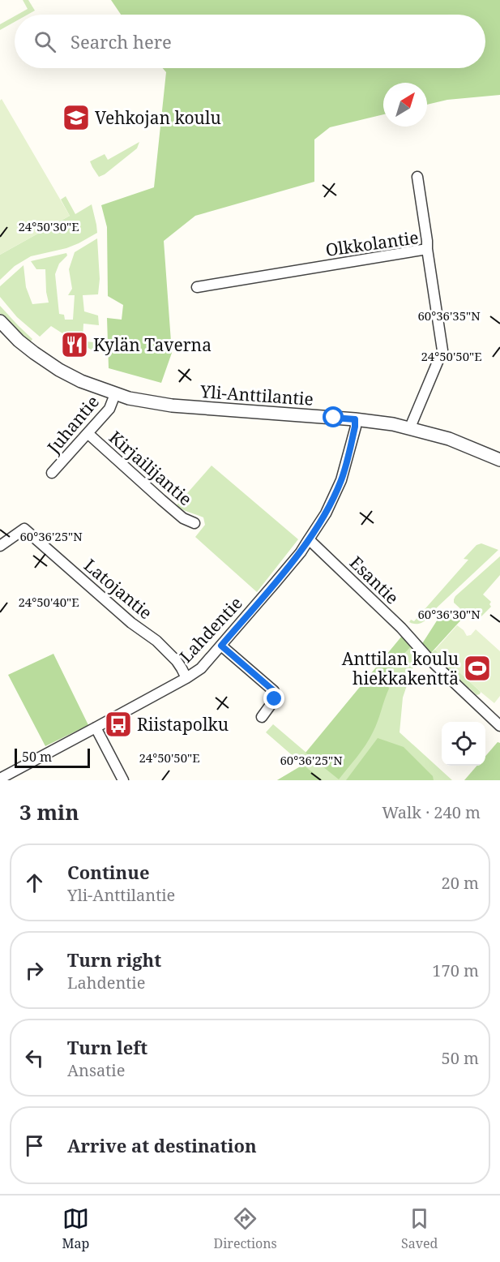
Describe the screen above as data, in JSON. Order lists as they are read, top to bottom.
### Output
{
  "streets": {
    "street": [
      "Olkkolantie",
      "Yli-Anttilantie",
      "Juhantie",
      "Kirjailijantie",
      "Esantie",
      "Latojantie",
      "Lahdentie"
    ]
  },
  "crossings": [
    ["Olkkolantie", "Yli-Anttilantie"],
    ["Yli-Anttilantie", "Juhantie"],
    ["Yli-Anttilantie", "Lahdentie"],
    ["Juhantie", "Kirjailijantie"],
    ["Esantie", "Lahdentie"],
    ["Latojantie", "Lahdentie"]
  ],
  "places": {
    "school or university": ["Vehkojan koulu"],
    "restaurant": ["Kylän Taverna"],
    "sports": ["Anttilan koulu hiekkakenttä"],
    "bus stop": ["Riistapolku"]
  },
  "scale_bar": "50 m",
  "north": "top right",
  "page": {
    "search": "Search here",
    "scale": "50 m",
    "heading": ["3 min", "Walk · 240 m"],
    "list": [
      ["Continue", "Yli-Anttilantie", "20 m"],
      ["Turn right", "Lahdentie", "170 m"],
      ["Turn left", "Ansatie", "50 m"],
      "Arrive at destination"
    ],
    "nav": ["Map", "Directions", "Saved"]
  },
  "coordinates": [
    "24°50'30\"E",
    "60°36'35\"N",
    "24°50'50\"E",
    "60°36'25\"N",
    "24°50'40\"E",
    "60°36'30\"N"
  ]
}
